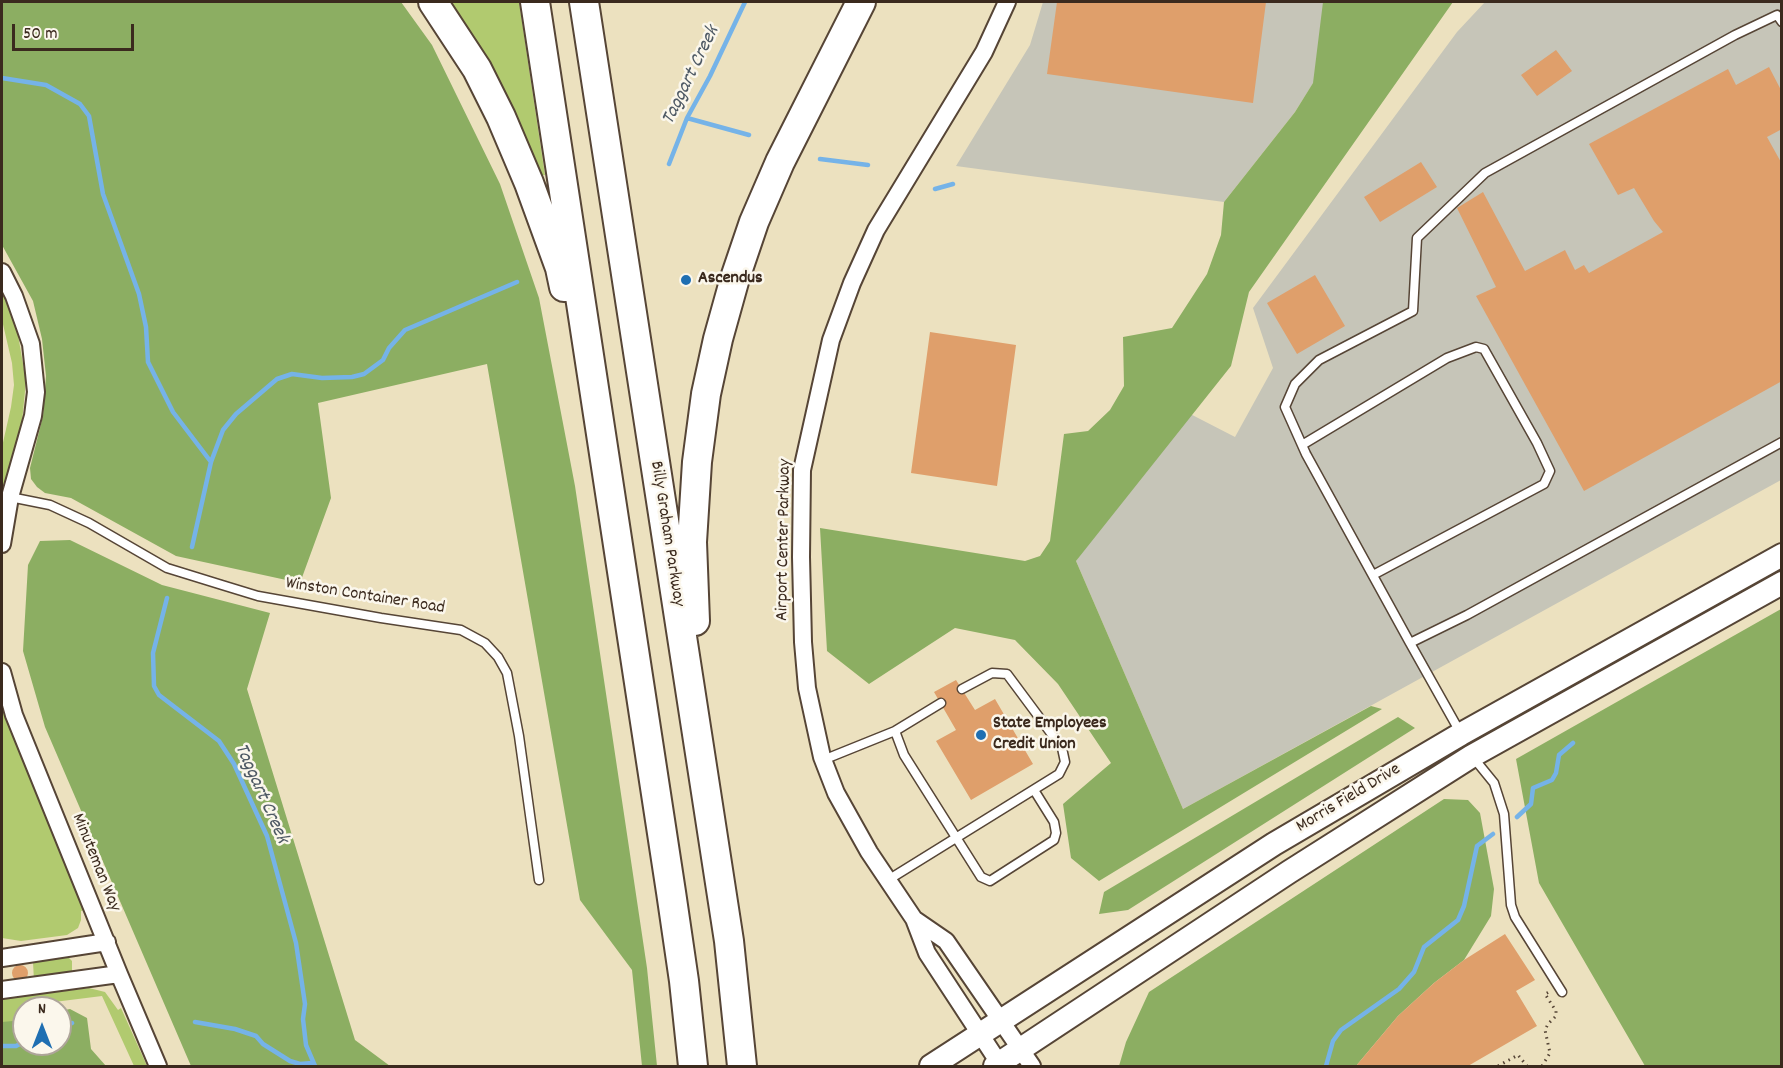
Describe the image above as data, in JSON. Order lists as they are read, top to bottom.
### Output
{
  "streets": {
    "highway": ["Billy Graham Parkway"],
    "street": ["Airport Center Parkway", "Morris Field Drive", "Minuteman Way"],
    "lane": ["Winston Container Road"]
  },
  "crossings": [
    ["Airport Center Parkway", "Morris Field Drive"]
  ],
  "water": ["Taggart Creek"],
  "places": ["Ascendus", "State Employees Credit Union"],
  "scale_bar": "50 m",
  "north": "top"
}
